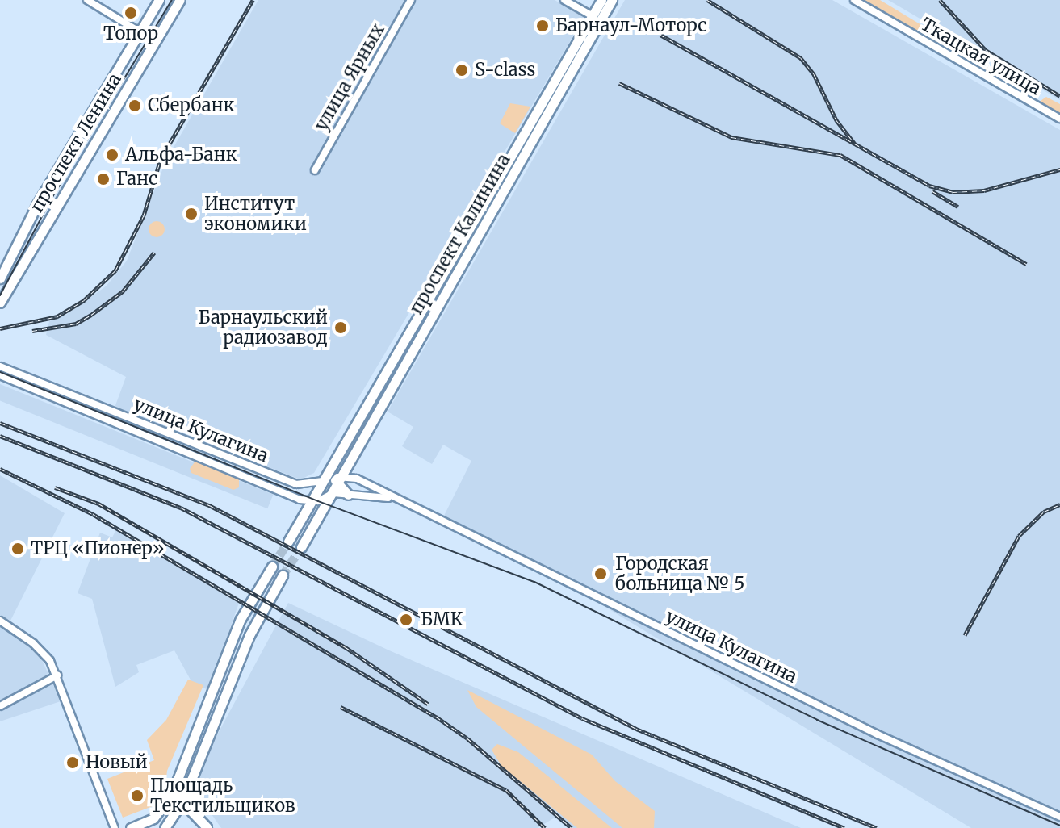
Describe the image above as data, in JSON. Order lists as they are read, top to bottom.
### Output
{
  "streets": {
    "main road": ["проспект Ленина", "проспект Калинина"],
    "street": ["Ткацкая улица", "улица Ярных", "улица Кулагина"]
  },
  "crossings": [
    ["проспект Калинина", "улица Кулагина"]
  ],
  "places": [
    "Топор",
    "Барнаул-Моторс",
    "S-class",
    "Сбербанк",
    "Альфа-Банк",
    "Ганс",
    "Институт экономики",
    "Барнаульский радиозавод",
    "ТРЦ «Пионер»",
    "Городская больница № 5",
    "БМК",
    "Новый",
    "Площадь Текстильщиков"
  ]
}
